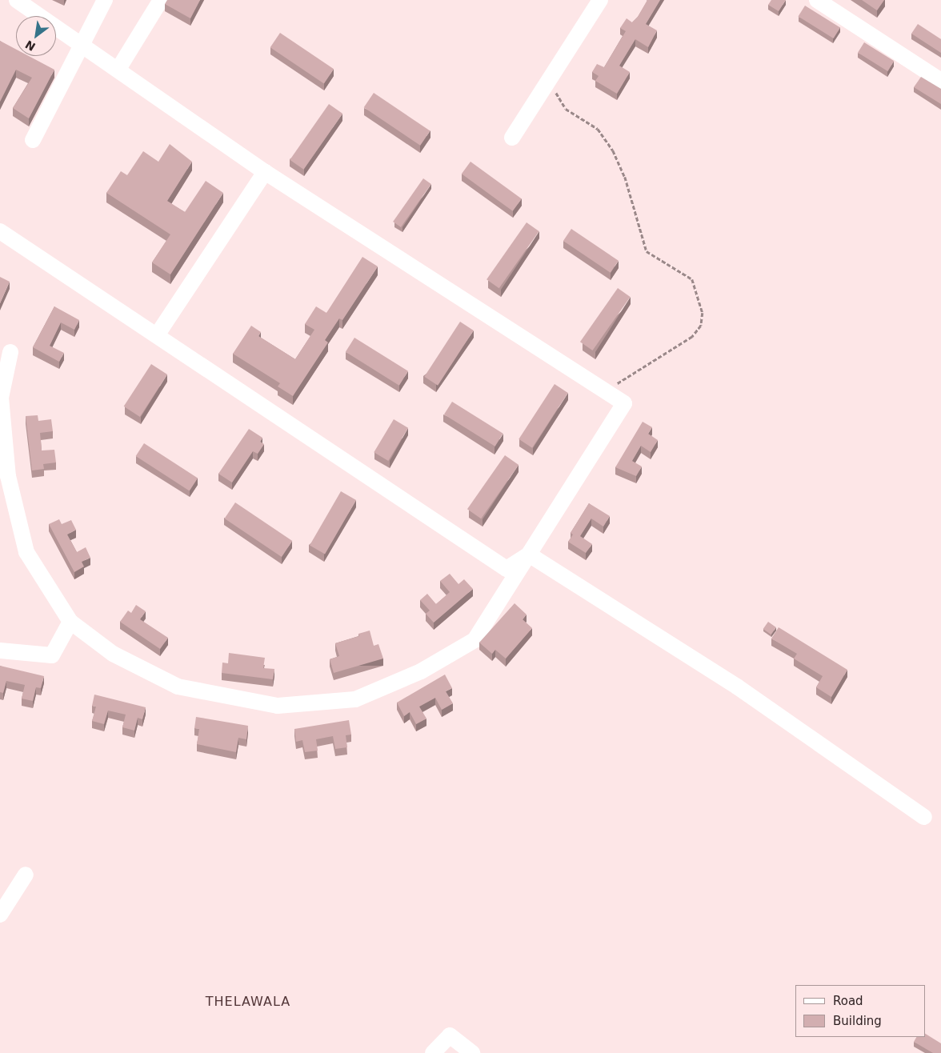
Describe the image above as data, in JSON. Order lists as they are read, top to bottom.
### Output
{
  "districts": ["THELAWALA"],
  "legend": ["Road", "Building"],
  "north": "bottom left"
}
